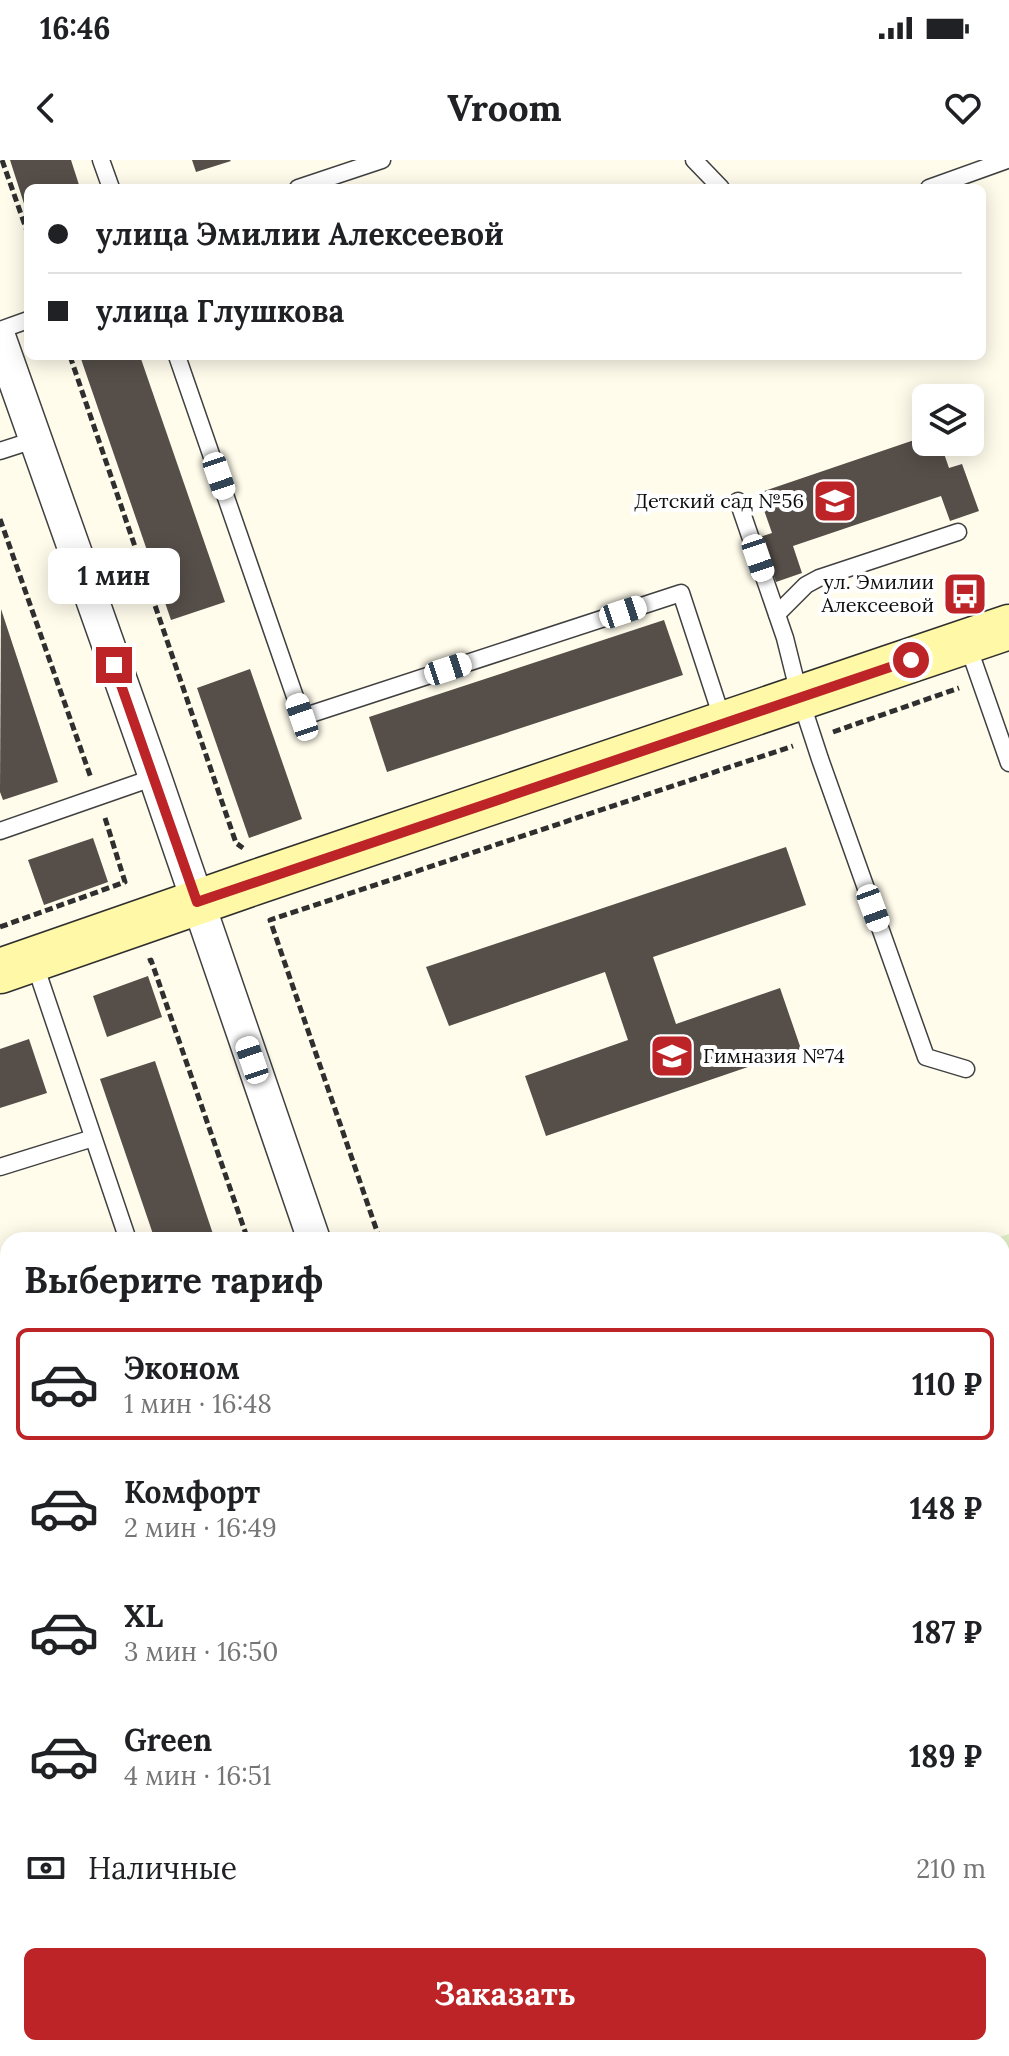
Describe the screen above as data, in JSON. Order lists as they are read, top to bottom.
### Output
{
  "places": {
    "school or university": ["Детский сад №56", "Гимназия №74"],
    "bus stop": ["ул. Эмилии Алексеевой"]
  },
  "page": {
    "status": "16:46",
    "header": "Vroom",
    "banner": ["улица Эмилии Алексеевой", "улица Глушкова"],
    "bubble": "1 мин",
    "heading": "Выберите тариф",
    "list": [
      {
        "name": "Эконом",
        "note": "1 мин · 16:48",
        "value": "110 ₽"
      },
      {
        "name": "Комфорт",
        "note": "2 мин · 16:49",
        "value": "148 ₽"
      },
      {
        "name": "XL",
        "note": "3 мин · 16:50",
        "value": "187 ₽"
      },
      {
        "name": "Green",
        "note": "4 мин · 16:51",
        "value": "189 ₽"
      }
    ],
    "pay": ["Наличные", "210 m"],
    "buttons": "Заказать"
  }
}
